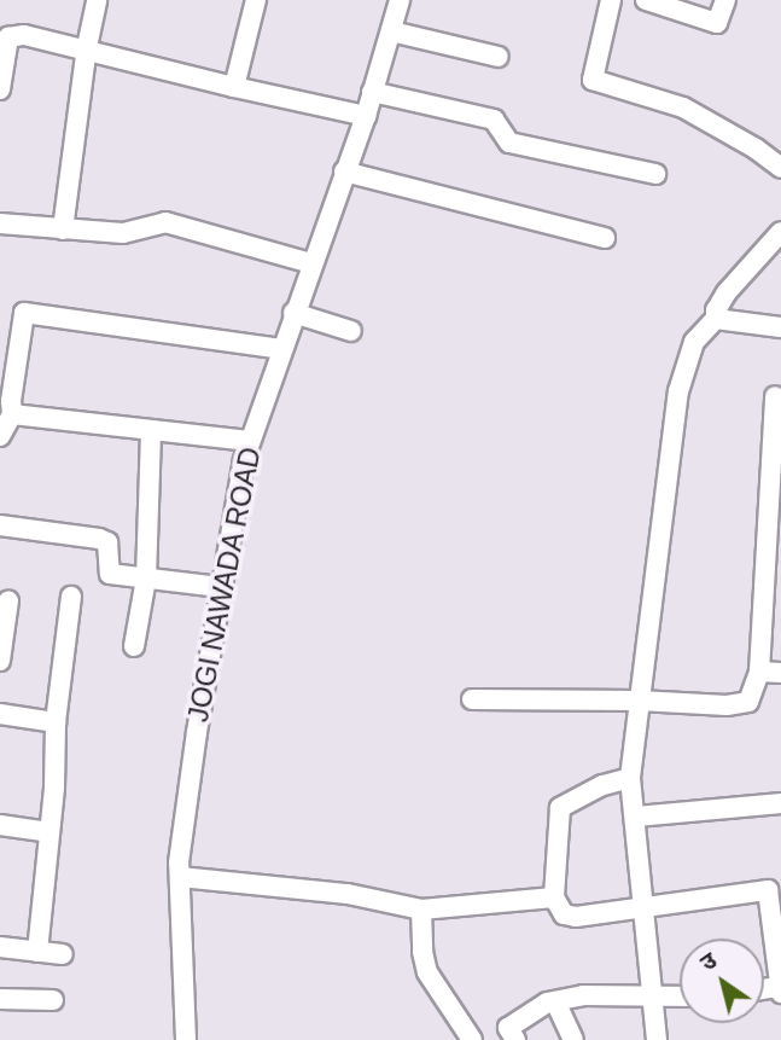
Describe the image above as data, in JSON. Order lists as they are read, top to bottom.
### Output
{
  "streets": {
    "street": ["JOGI NAWADA ROAD"]
  },
  "north": "top left"
}
